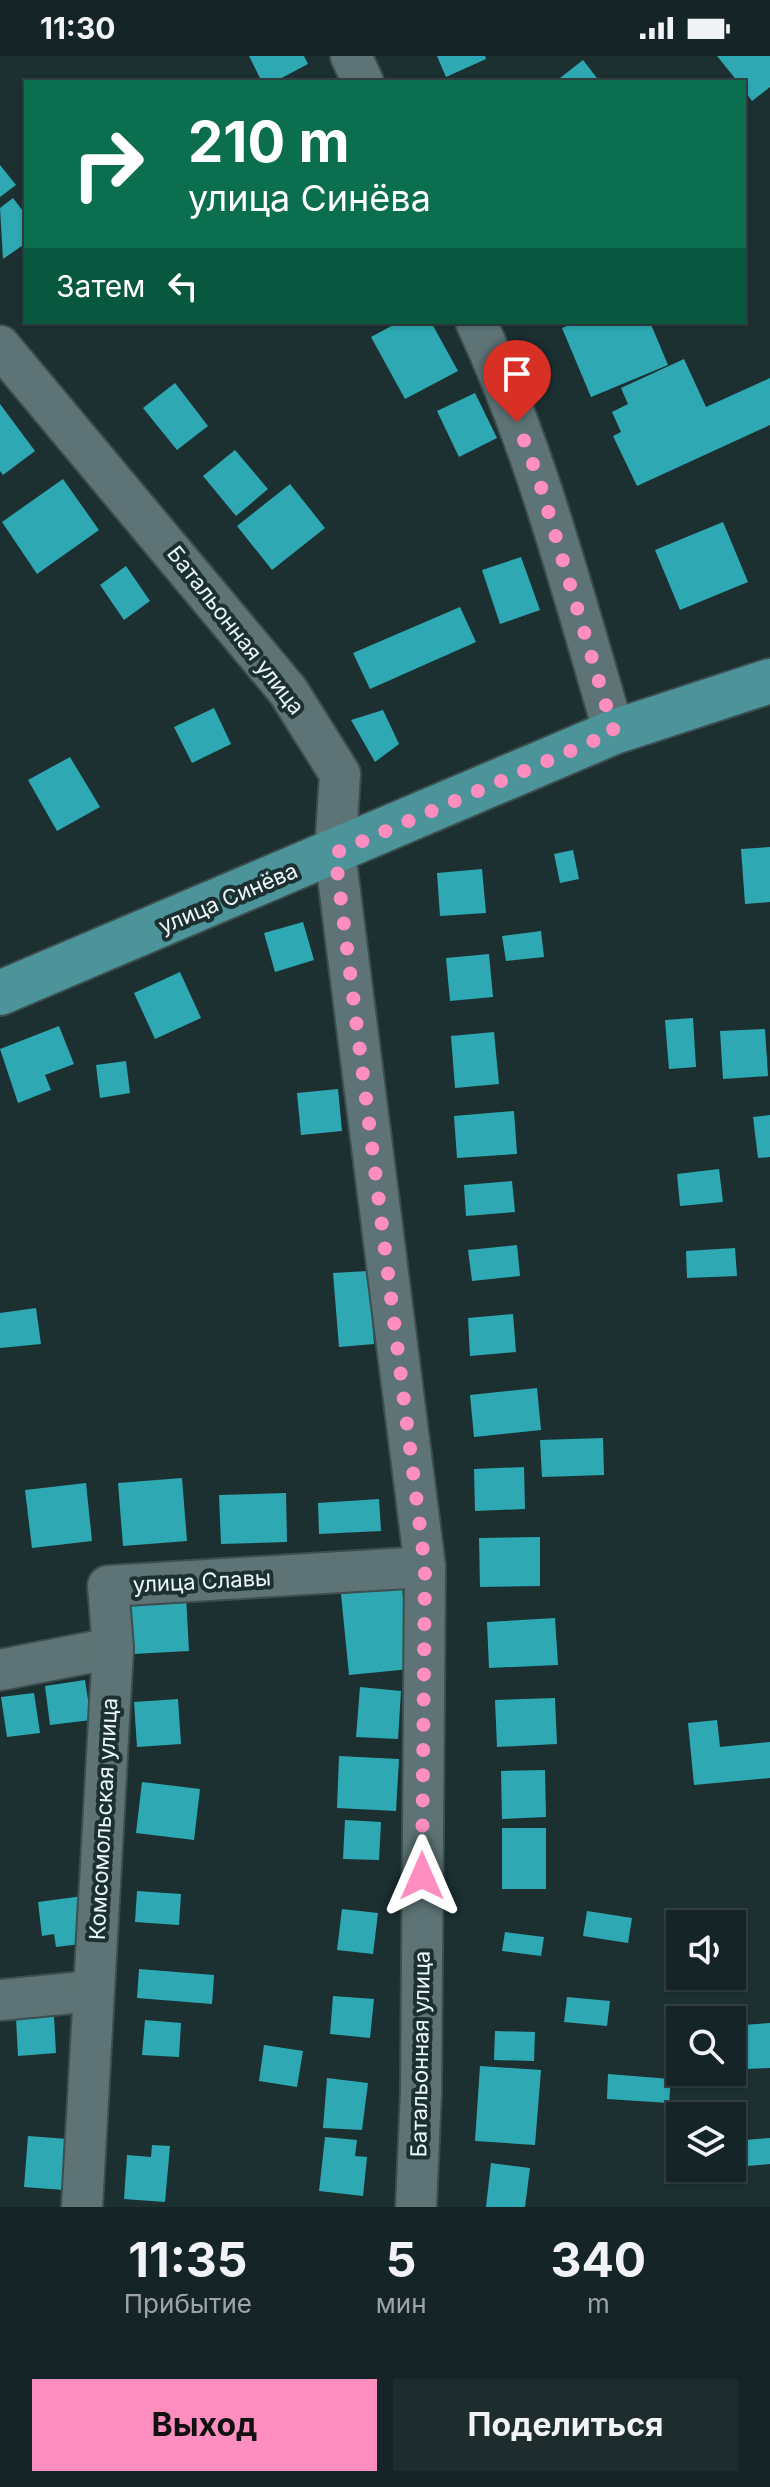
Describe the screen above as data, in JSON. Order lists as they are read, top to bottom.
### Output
{
  "streets": {
    "main road": ["улица Синёва"],
    "street": ["Батальонная улица", "улица Славы", "Комсомольская улица"]
  },
  "crossings": [
    ["Батальонная улица", "улица Синёва"],
    ["Батальонная улица", "улица Славы"],
    ["улица Славы", "Комсомольская улица"]
  ],
  "page": {
    "status": "11:30",
    "turn": ["210 m", "улица Синёва"],
    "then": "Затем",
    "eta": [
      "11:35",
      "Прибытие",
      "5",
      "мин",
      "340",
      "m"
    ],
    "buttons": ["Выход", "Поделиться"]
  }
}
